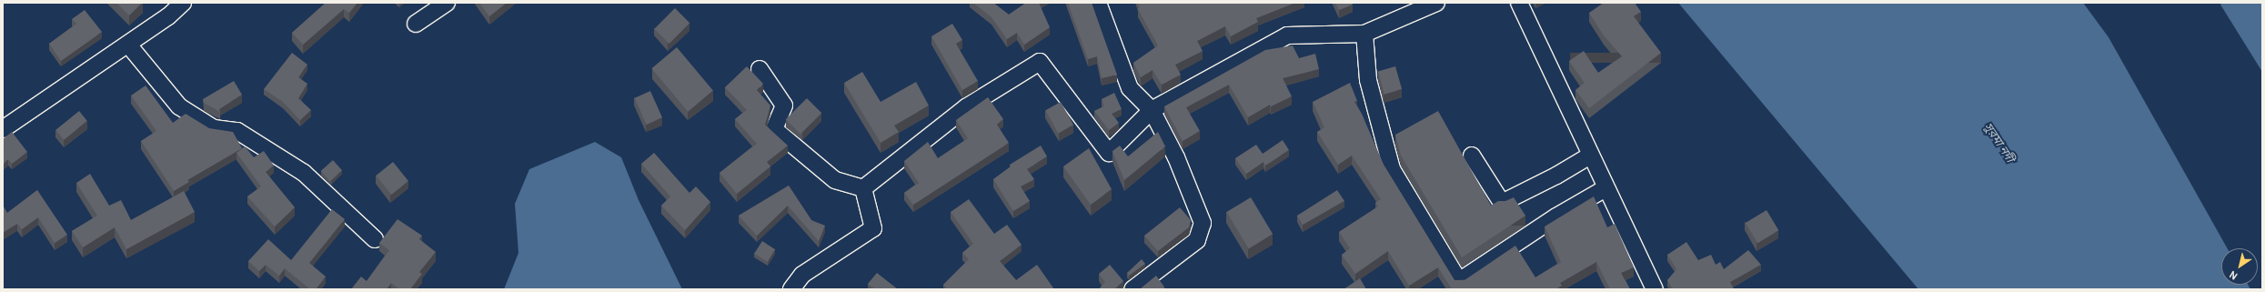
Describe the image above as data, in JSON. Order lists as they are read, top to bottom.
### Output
{
  "water": ["সুরমা নদী"],
  "north": "bottom left"
}
